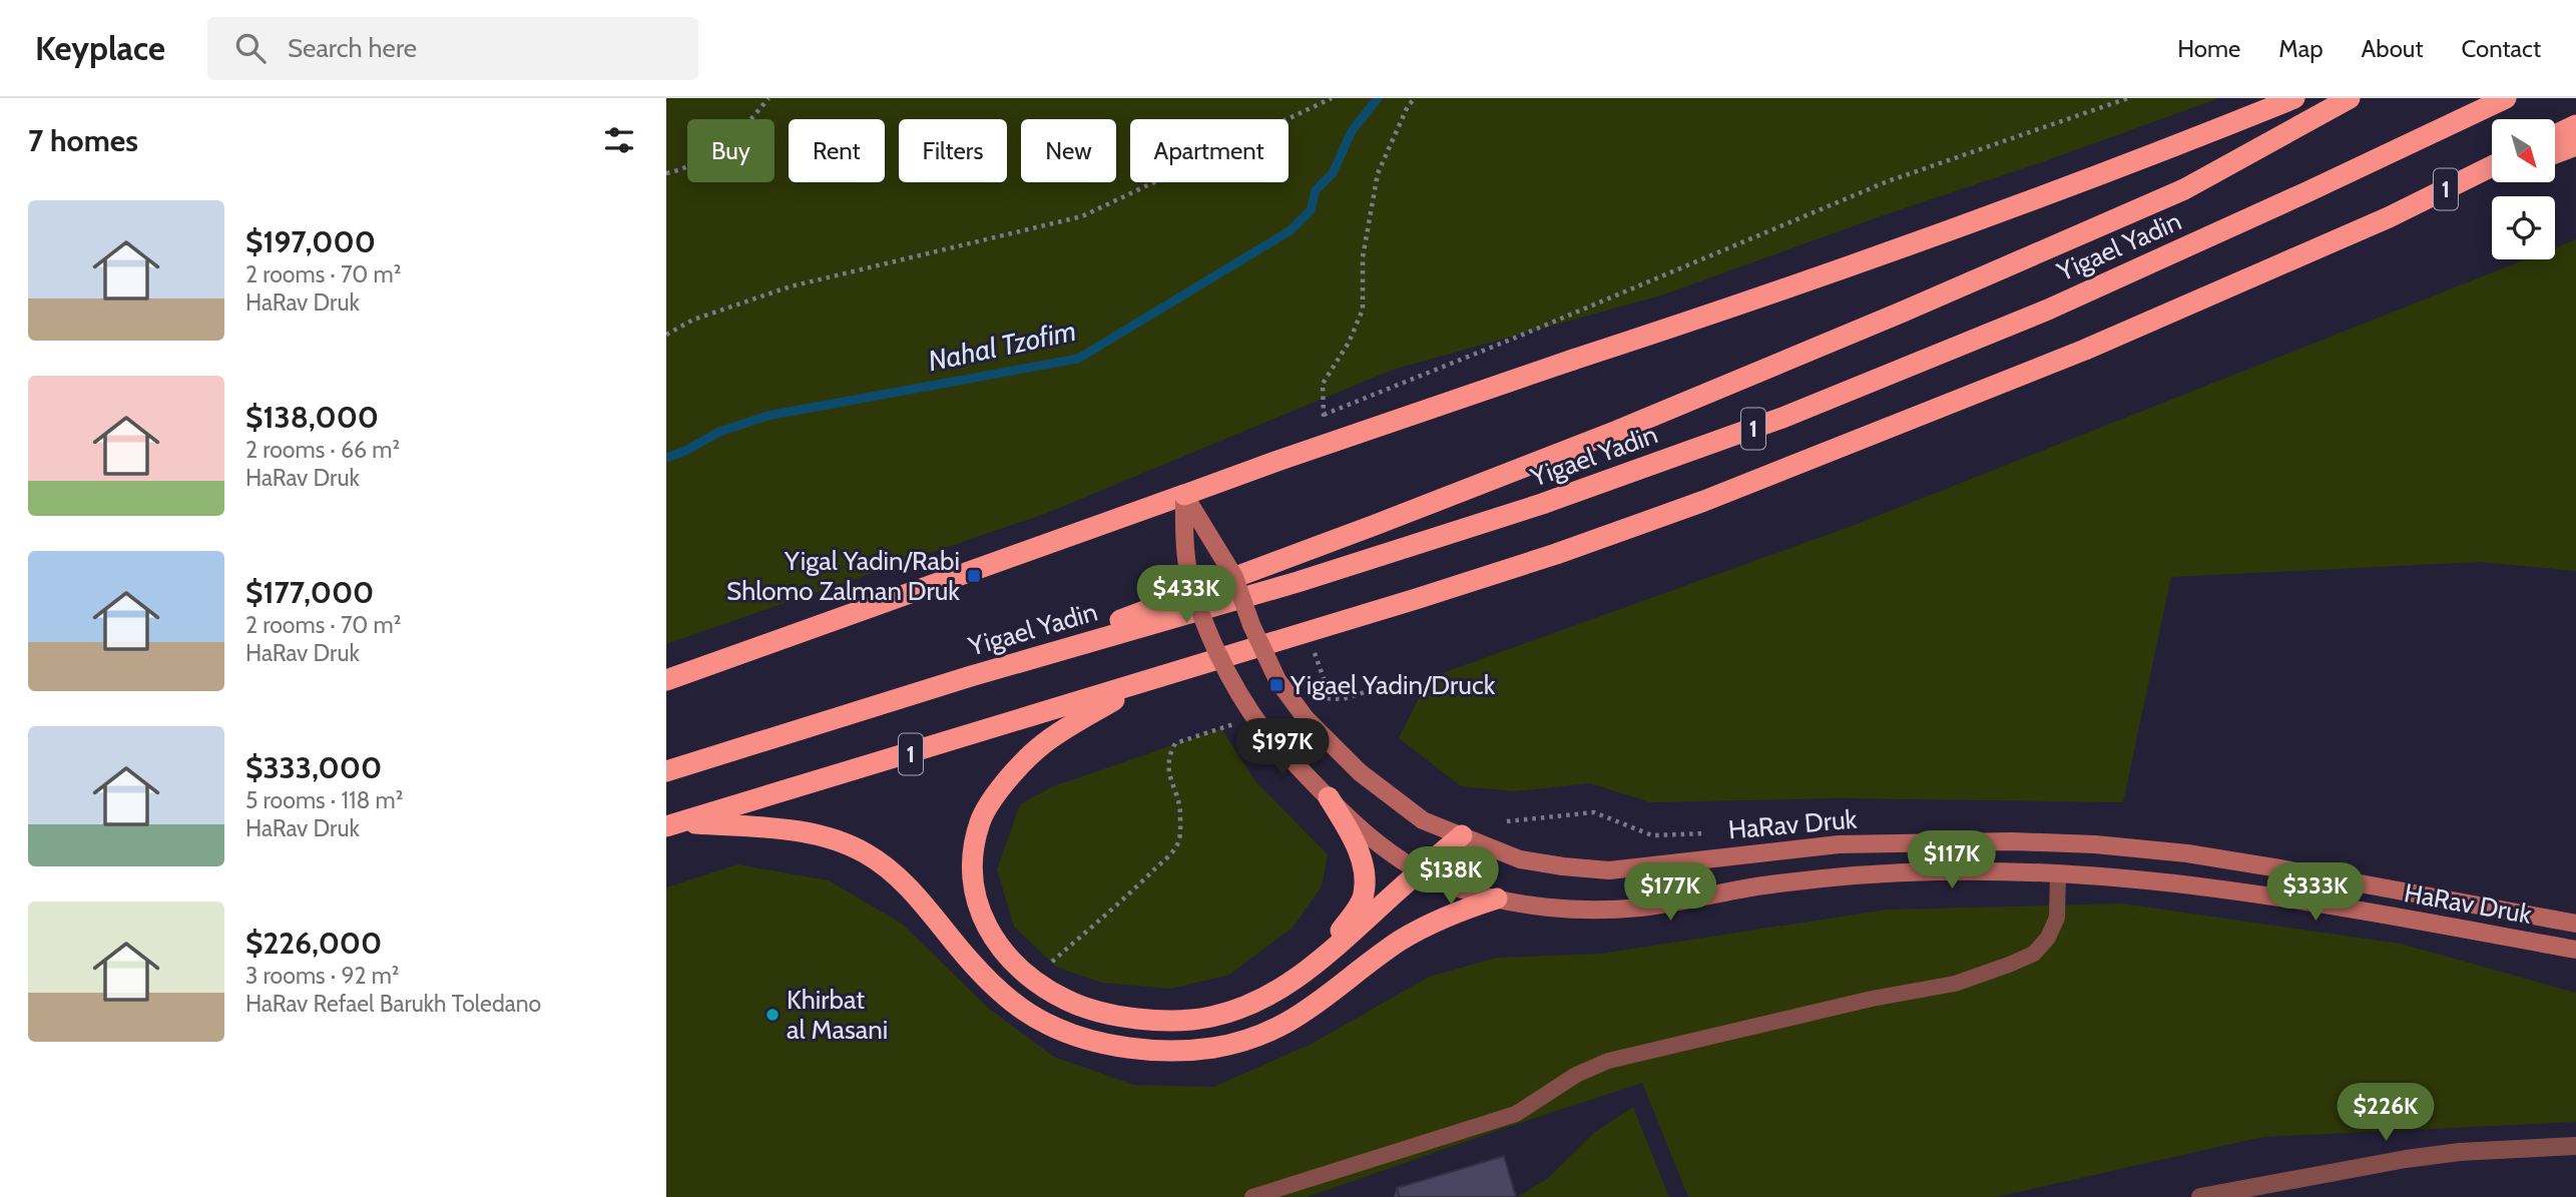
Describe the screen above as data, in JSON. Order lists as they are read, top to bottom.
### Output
{
  "streets": {
    "highway": ["1", "Yigael Yadin"],
    "street": ["HaRav Druk"]
  },
  "water": ["Nahal Tzofim"],
  "places": {
    "transit": ["Yigal Yadin/Rabi Shlomo Zalman Druk", "Yigael Yadin/Druck"],
    "other": ["Khirbat al Masani"]
  },
  "north": "bottom right",
  "page": {
    "header": "Keyplace",
    "search": "Search here",
    "nav": [
      "Home",
      "Map",
      "About",
      "Contact"
    ],
    "heading": "7 homes",
    "chip": [
      "Buy",
      "Rent",
      "Filters",
      "New",
      "Apartment"
    ],
    "list": [
      {
        "name": "$197,000",
        "note": "2 rooms · 70 m² · HaRav Druk"
      },
      {
        "name": "$138,000",
        "note": "2 rooms · 66 m² · HaRav Druk"
      },
      {
        "name": "$177,000",
        "note": "2 rooms · 70 m² · HaRav Druk"
      },
      {
        "name": "$333,000",
        "note": "5 rooms · 118 m² · HaRav Druk"
      },
      {
        "name": "$226,000",
        "note": "3 rooms · 92 m² · HaRav Refael Barukh Toledano"
      }
    ],
    "price": [
      "$433K",
      "$197K",
      "$117K",
      "$138K",
      "$177K",
      "$333K",
      "$226K"
    ]
  }
}
